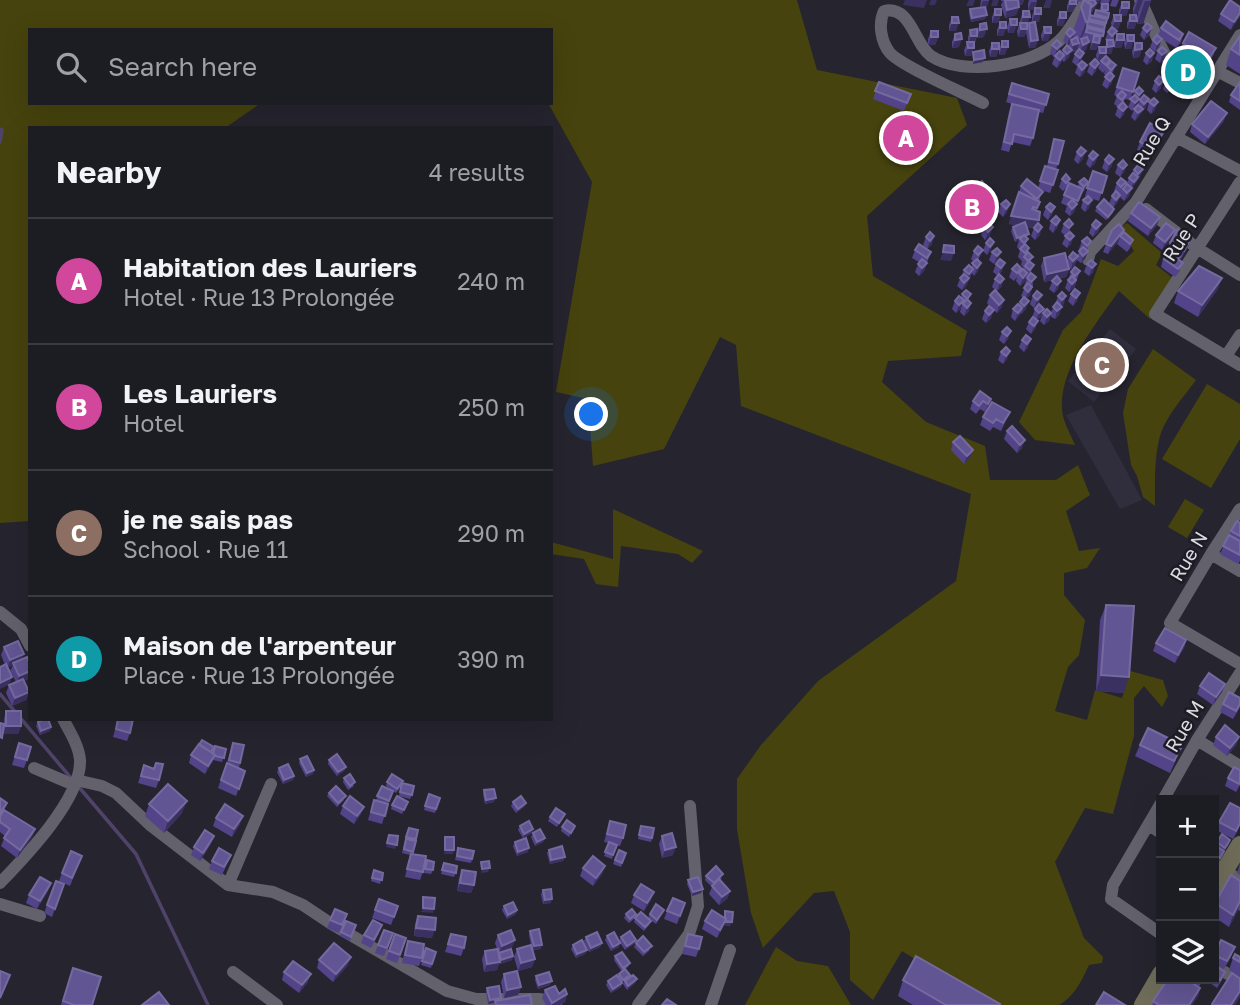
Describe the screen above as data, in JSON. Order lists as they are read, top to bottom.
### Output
{
  "streets": {
    "street": [
      "Rue Q",
      "Rue P",
      "Rue N",
      "Rue M"
    ]
  },
  "page": {
    "search": "Search here",
    "pins": [
      "D",
      "A",
      "B",
      "C"
    ],
    "heading": ["Nearby", "4 results"],
    "list": [
      {
        "mark": "A",
        "name": "Habitation des Lauriers",
        "note": "Hotel · Rue 13 Prolongée",
        "value": "240 m"
      },
      {
        "mark": "B",
        "name": "Les Lauriers",
        "note": "Hotel",
        "value": "250 m"
      },
      {
        "mark": "C",
        "name": "je ne sais pas",
        "note": "School · Rue 11",
        "value": "290 m"
      },
      {
        "mark": "D",
        "name": "Maison de l'arpenteur",
        "note": "Place · Rue 13 Prolongée",
        "value": "390 m"
      }
    ],
    "map_buttons": ["+", "−"]
  }
}
